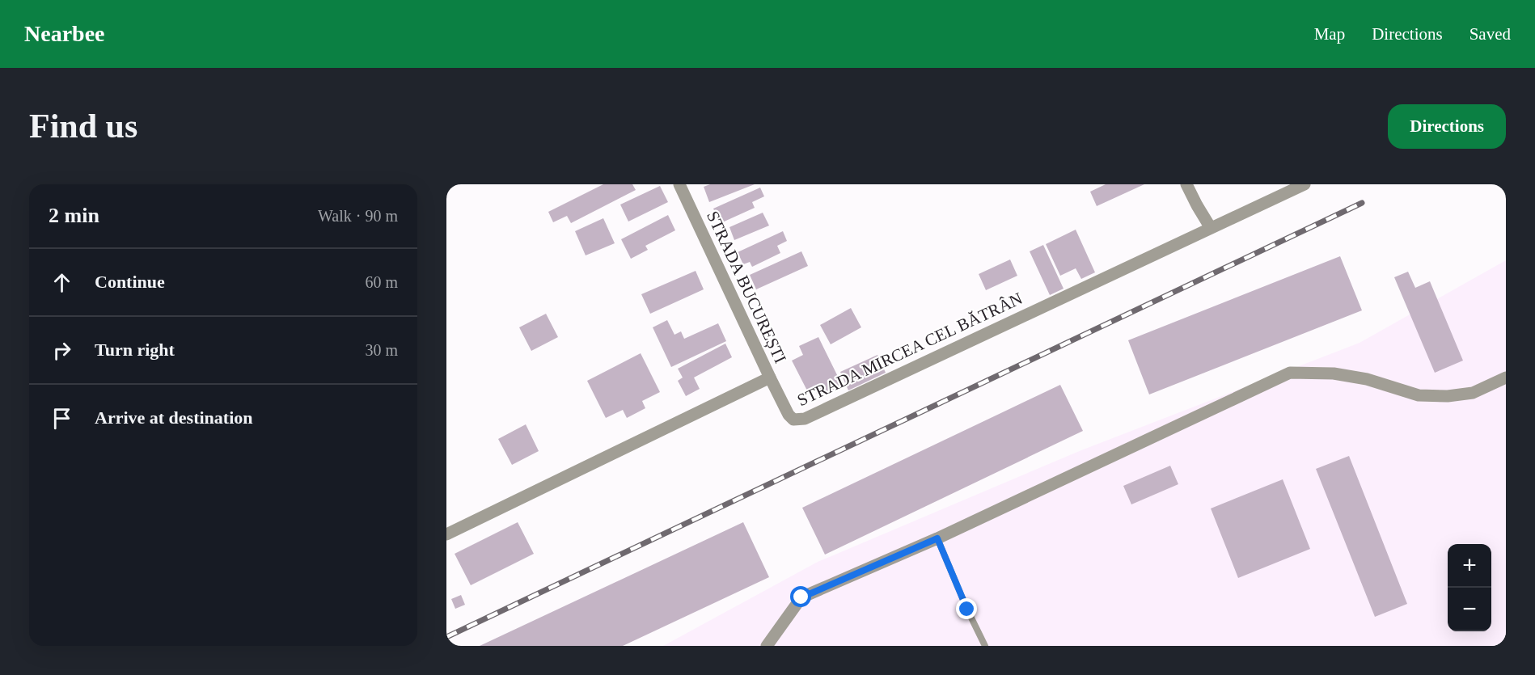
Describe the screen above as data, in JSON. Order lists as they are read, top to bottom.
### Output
{
  "streets": {
    "street": ["STRADA BUCUREȘTI", "STRADA MIRCEA CEL BĂTRÂN"]
  },
  "crossings": [
    ["STRADA BUCUREȘTI", "STRADA MIRCEA CEL BĂTRÂN"]
  ],
  "page": {
    "header": "Nearbee",
    "nav": ["Map", "Directions", "Saved"],
    "buttons": "Directions",
    "title": "Find us",
    "heading": ["2 min", "Walk · 90 m"],
    "list": [
      ["Continue", "60 m"],
      ["Turn right", "30 m"],
      "Arrive at destination"
    ],
    "map_buttons": ["+", "−"]
  }
}
